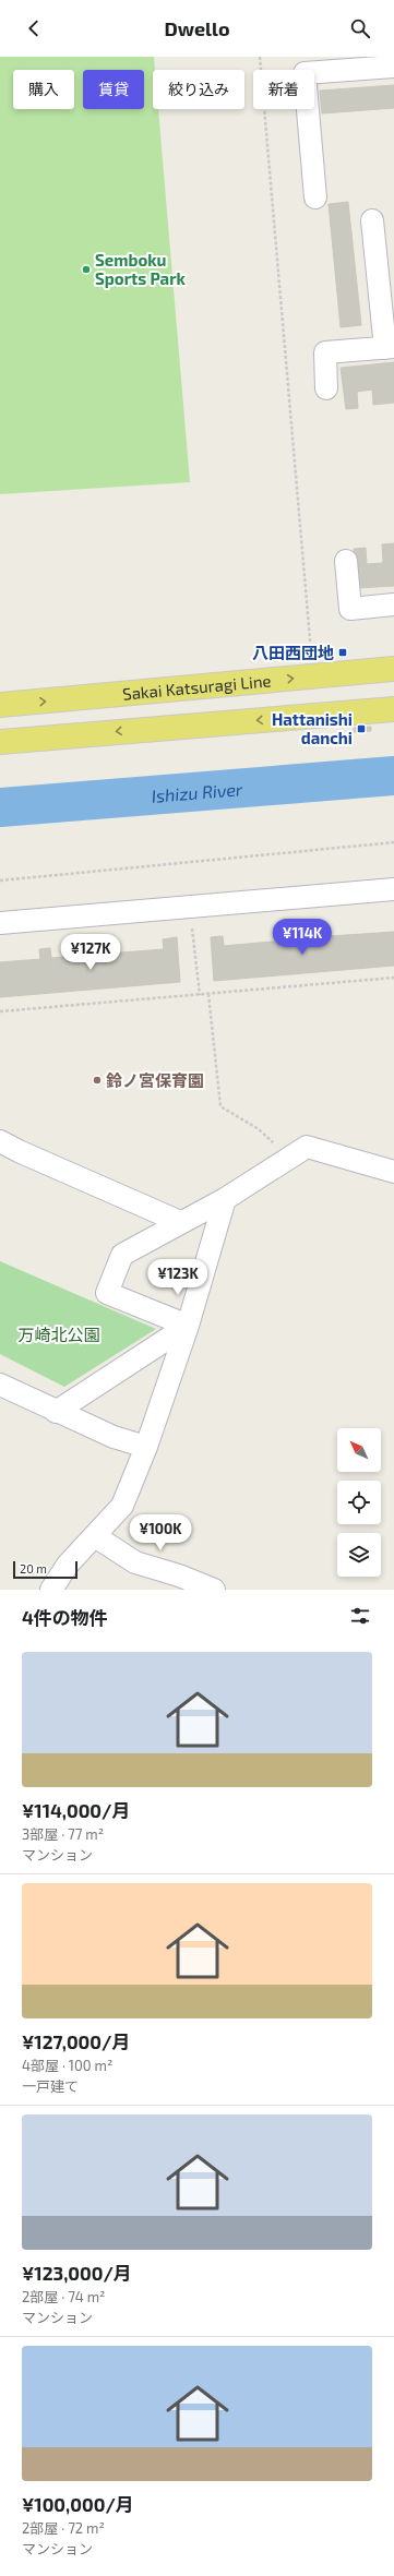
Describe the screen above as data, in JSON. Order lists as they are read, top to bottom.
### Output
{
  "streets": {
    "main road": ["Sakai Katsuragi Line"]
  },
  "water": ["Ishizu River"],
  "parks": ["万崎北公園"],
  "places": {
    "other": ["Semboku Sports Park", "鈴ノ宮保育園"],
    "transit": ["八田西団地", "Hattanishi danchi"]
  },
  "scale_bar": "20 m",
  "north": "top left",
  "page": {
    "header": "Dwello",
    "chip": [
      "購入",
      "賃貸",
      "絞り込み",
      "新着"
    ],
    "price": [
      "¥114K",
      "¥127K",
      "¥123K",
      "¥100K"
    ],
    "scale": "20 m",
    "heading": "4件の物件",
    "list": [
      {
        "name": "¥114,000/月",
        "note": "3部屋 · 77 m² · マンション"
      },
      {
        "name": "¥127,000/月",
        "note": "4部屋 · 100 m² · 一戸建て"
      },
      {
        "name": "¥123,000/月",
        "note": "2部屋 · 74 m² · マンション"
      },
      {
        "name": "¥100,000/月",
        "note": "2部屋 · 72 m² · マンション"
      }
    ]
  }
}
